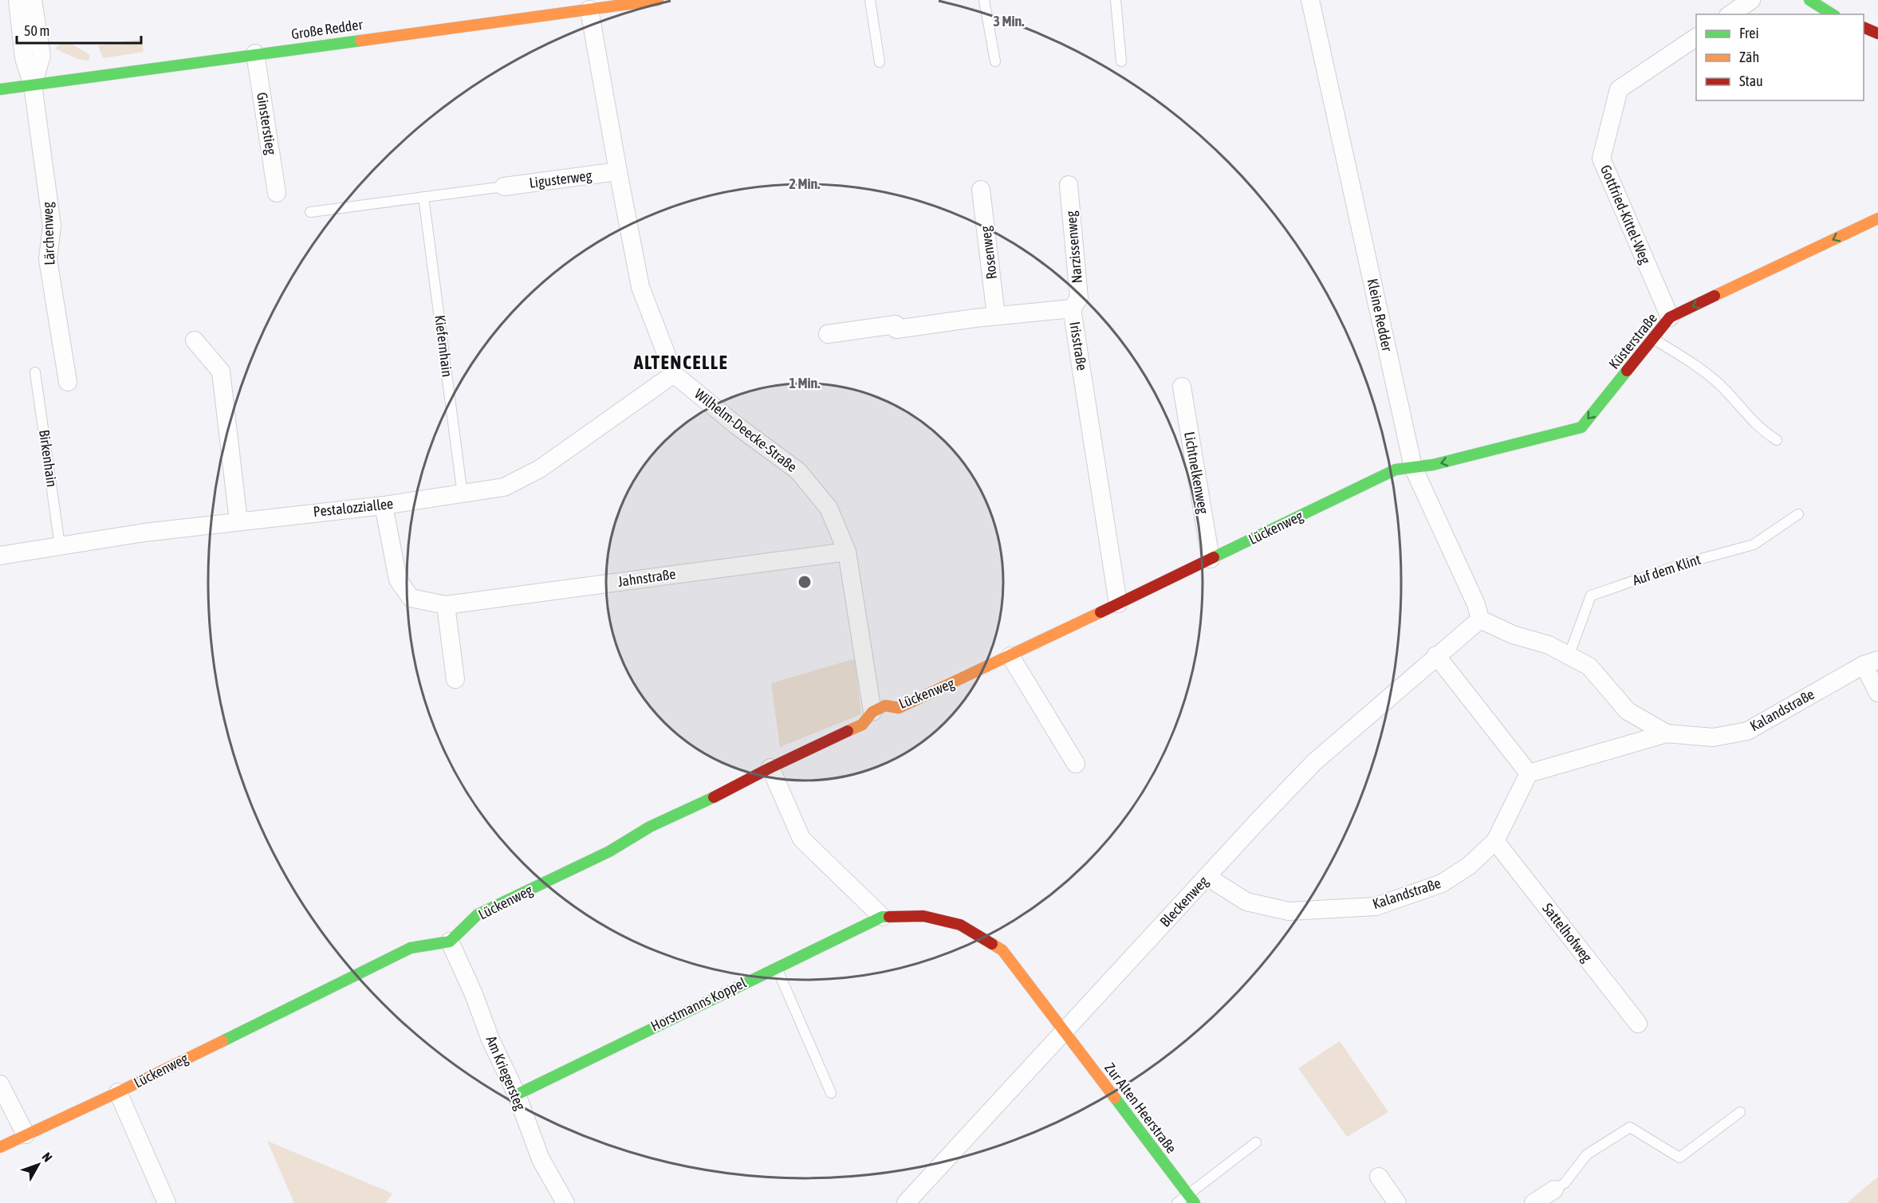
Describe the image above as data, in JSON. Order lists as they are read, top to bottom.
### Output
{
  "streets": {
    "street": [
      "Große Redder",
      "Ginsterstieg",
      "Ligusterweg",
      "Gottfried-Kittel-Weg",
      "Lärchenweg",
      "Narzissenweg",
      "Rosenweg",
      "Kleine Redder",
      "Küsterstraße",
      "Irisstraße",
      "Wilhelm-Deecke-Straße",
      "Lichtnelkenweg",
      "Pestalozziallee",
      "Lückenweg",
      "Jahnstraße",
      "Kalandstraße",
      "Bleckenweg",
      "Sattelhofweg",
      "Horstmanns Koppel",
      "Am Kriegersteg",
      "Zur Alten Heerstraße"
    ],
    "lane": ["Kiefernhain", "Birkenhain", "Auf dem Klint"]
  },
  "crossings": [
    ["Große Redder", "Ginsterstieg"],
    ["Große Redder", "Lärchenweg"],
    ["Gottfried-Kittel-Weg", "Küsterstraße"],
    ["Narzissenweg", "Irisstraße"],
    ["Rosenweg", "Irisstraße"],
    ["Kleine Redder", "Küsterstraße"],
    ["Kleine Redder", "Lückenweg"],
    ["Kleine Redder", "Bleckenweg"],
    ["Küsterstraße", "Lückenweg"],
    ["Kiefernhain", "Pestalozziallee"],
    ["Irisstraße", "Lückenweg"],
    ["Wilhelm-Deecke-Straße", "Pestalozziallee"],
    ["Wilhelm-Deecke-Straße", "Lückenweg"],
    ["Wilhelm-Deecke-Straße", "Jahnstraße"],
    ["Birkenhain", "Pestalozziallee"],
    ["Lichtnelkenweg", "Lückenweg"],
    ["Pestalozziallee", "Jahnstraße"],
    ["Lückenweg", "Am Kriegersteg"],
    ["Kalandstraße", "Bleckenweg"],
    ["Kalandstraße", "Sattelhofweg"],
    ["Bleckenweg", "Horstmanns Koppel"],
    ["Bleckenweg", "Zur Alten Heerstraße"],
    ["Horstmanns Koppel", "Am Kriegersteg"],
    ["Horstmanns Koppel", "Zur Alten Heerstraße"]
  ],
  "one_way": ["Küsterstraße"],
  "districts": ["ALTENCELLE"],
  "legend": ["Frei", "Zäh", "Stau"],
  "scale_bar": "50 m",
  "north": "top right",
  "rings": ["3 Min.", "2 Min.", "1 Min."]
}
